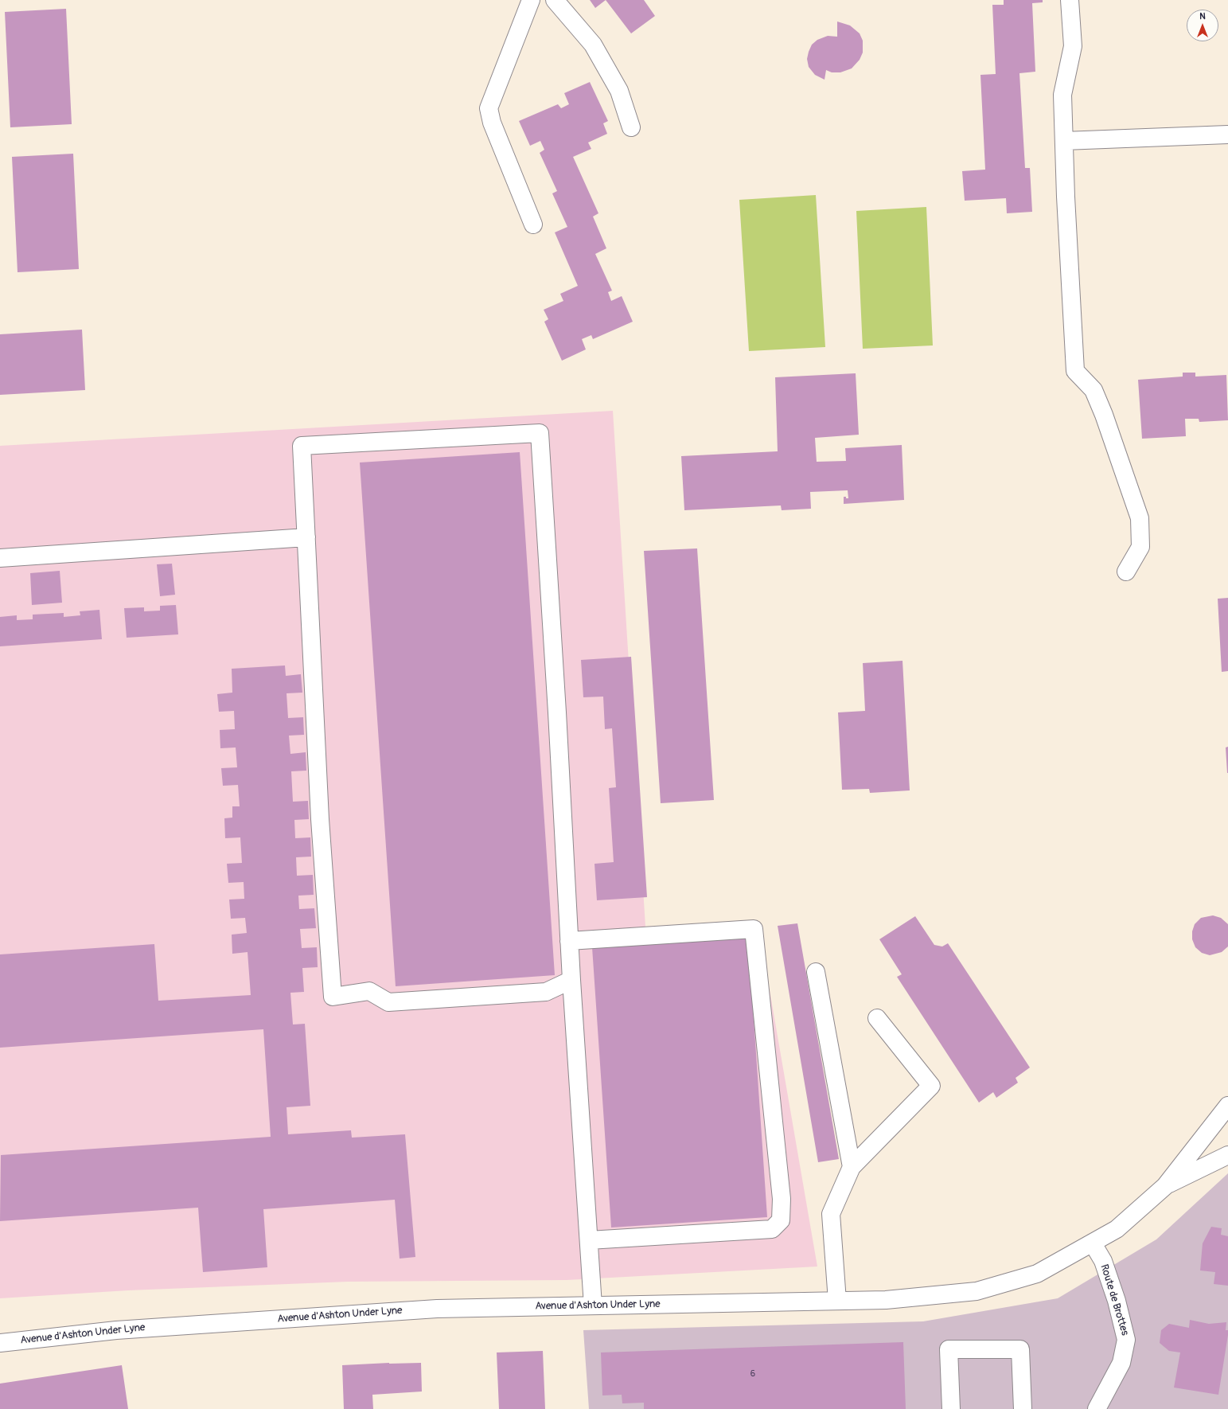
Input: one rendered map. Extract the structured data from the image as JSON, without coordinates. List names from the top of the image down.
{
  "streets": {
    "street": ["Route de Brottes", "Avenue d'Ashton Under Lyne"]
  },
  "crossings": [
    ["Route de Brottes", "Avenue d'Ashton Under Lyne"]
  ],
  "house_numbers": ["6"],
  "north": "top"
}
